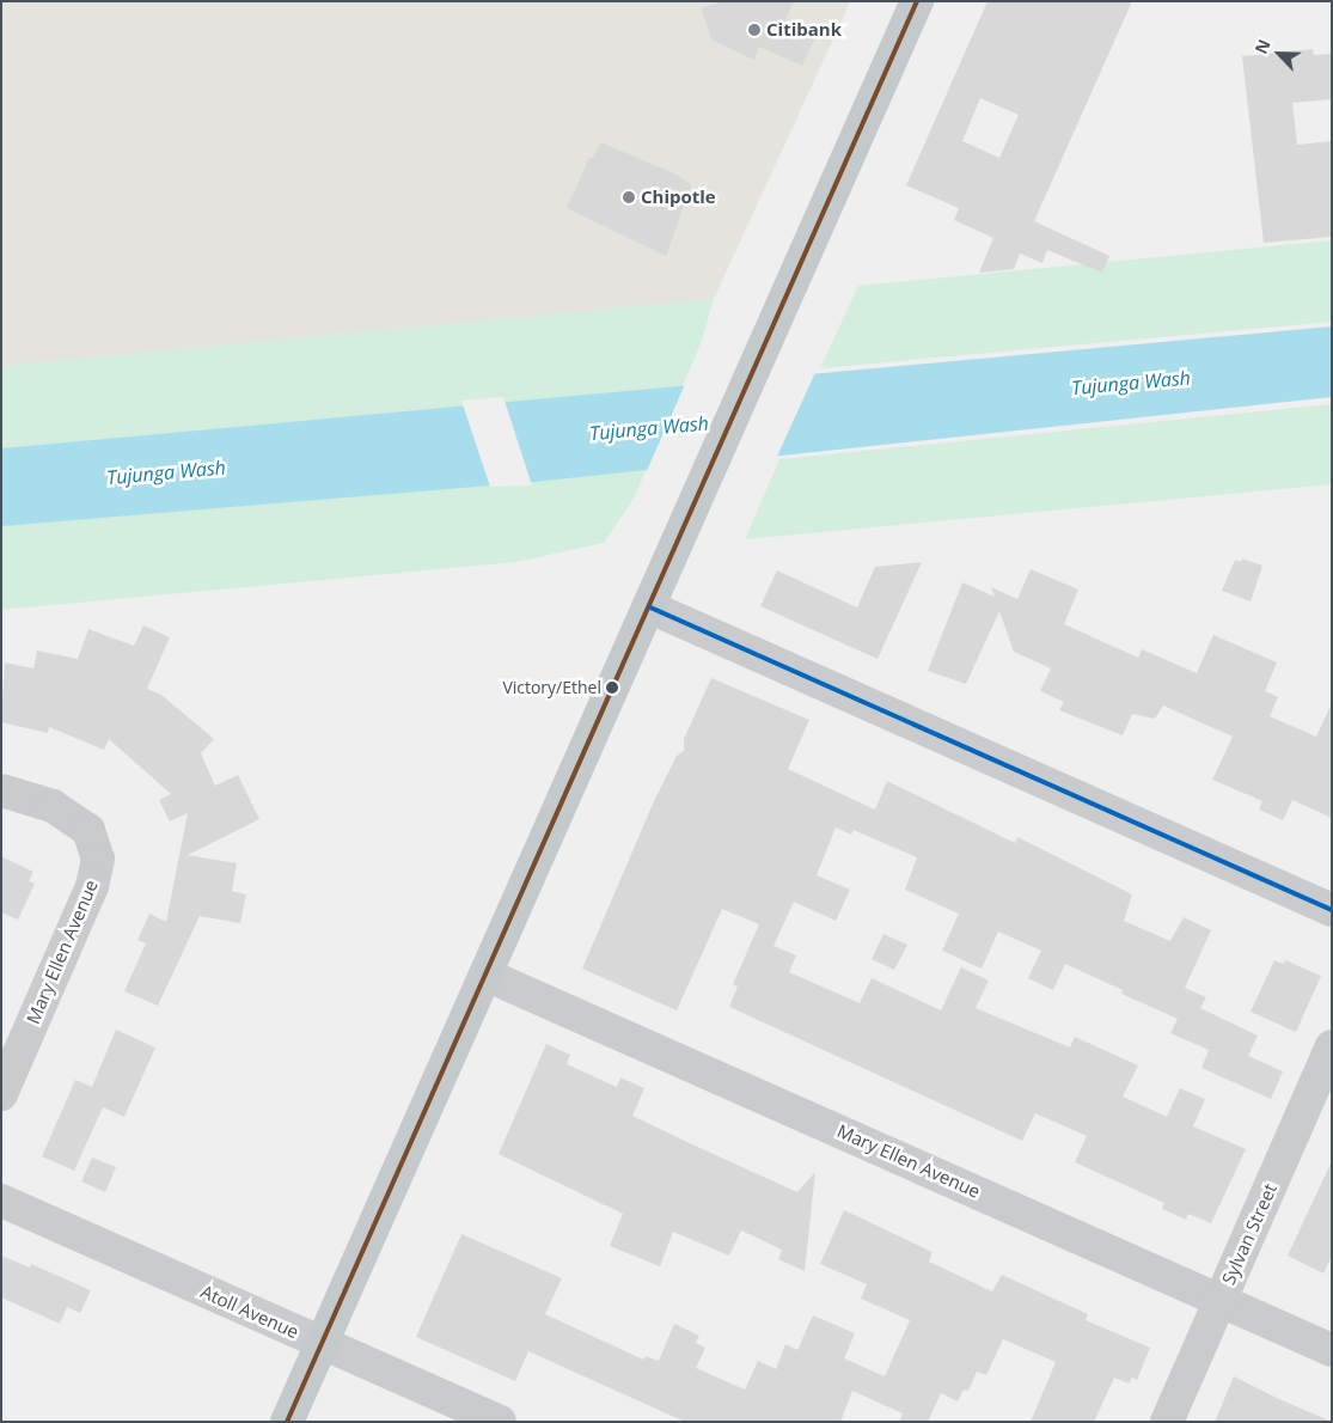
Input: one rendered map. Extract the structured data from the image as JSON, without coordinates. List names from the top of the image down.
{
  "streets": {
    "street": ["Mary Ellen Avenue", "Sylvan Street", "Atoll Avenue"]
  },
  "crossings": [
    ["Mary Ellen Avenue", "Sylvan Street"]
  ],
  "water": ["Tujunga Wash"],
  "places": ["Citibank", "Chipotle", "Victory/Ethel"],
  "north": "top left"
}
